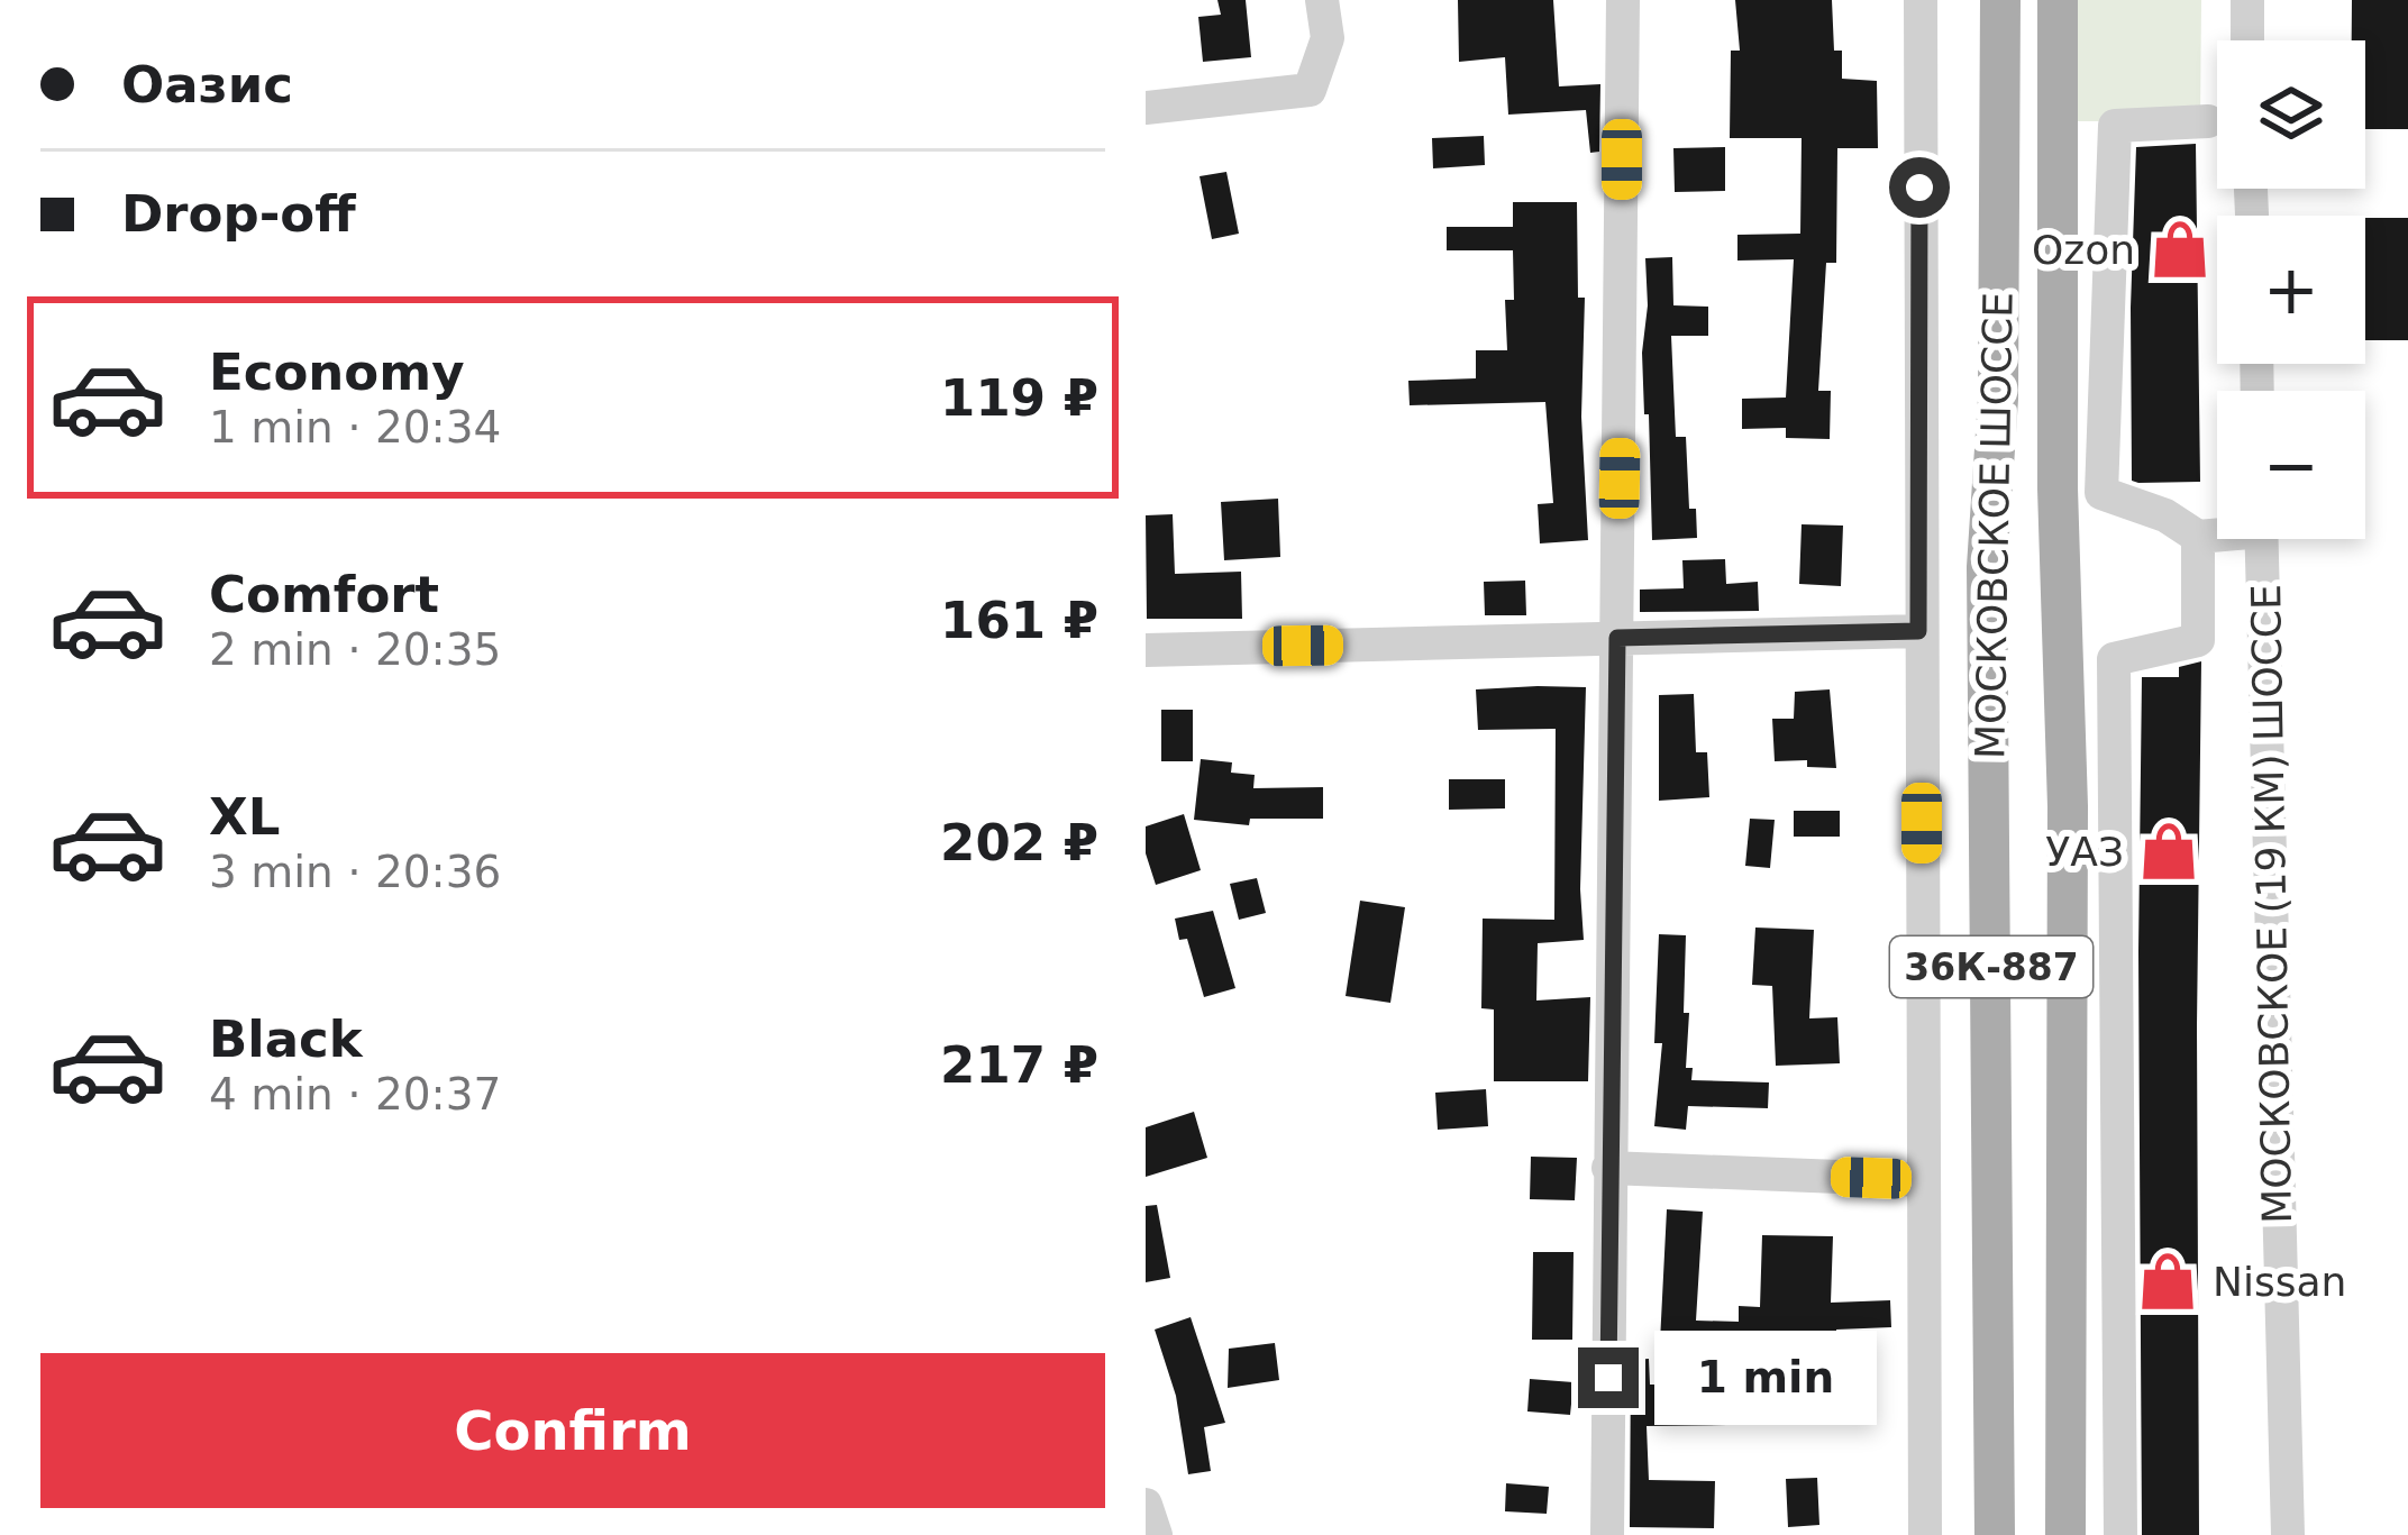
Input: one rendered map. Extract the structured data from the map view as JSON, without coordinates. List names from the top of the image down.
{
  "streets": {
    "main road": ["МОСКОВСКОЕ ШОССЕ", "36К-887"],
    "street": ["МОСКОВСКОЕ (19 КМ) ШОССЕ"]
  },
  "places": {
    "shop": ["Ozon", "УАЗ", "Nissan"]
  },
  "page": {
    "banner": ["Оазис", "Drop-off"],
    "map_buttons": ["+", "−"],
    "list": [
      {
        "name": "Economy",
        "note": "1 min · 20:34",
        "value": "119 ₽"
      },
      {
        "name": "Comfort",
        "note": "2 min · 20:35",
        "value": "161 ₽"
      },
      {
        "name": "XL",
        "note": "3 min · 20:36",
        "value": "202 ₽"
      },
      {
        "name": "Black",
        "note": "4 min · 20:37",
        "value": "217 ₽"
      }
    ],
    "buttons": "Confirm",
    "bubble": "1 min"
  }
}
